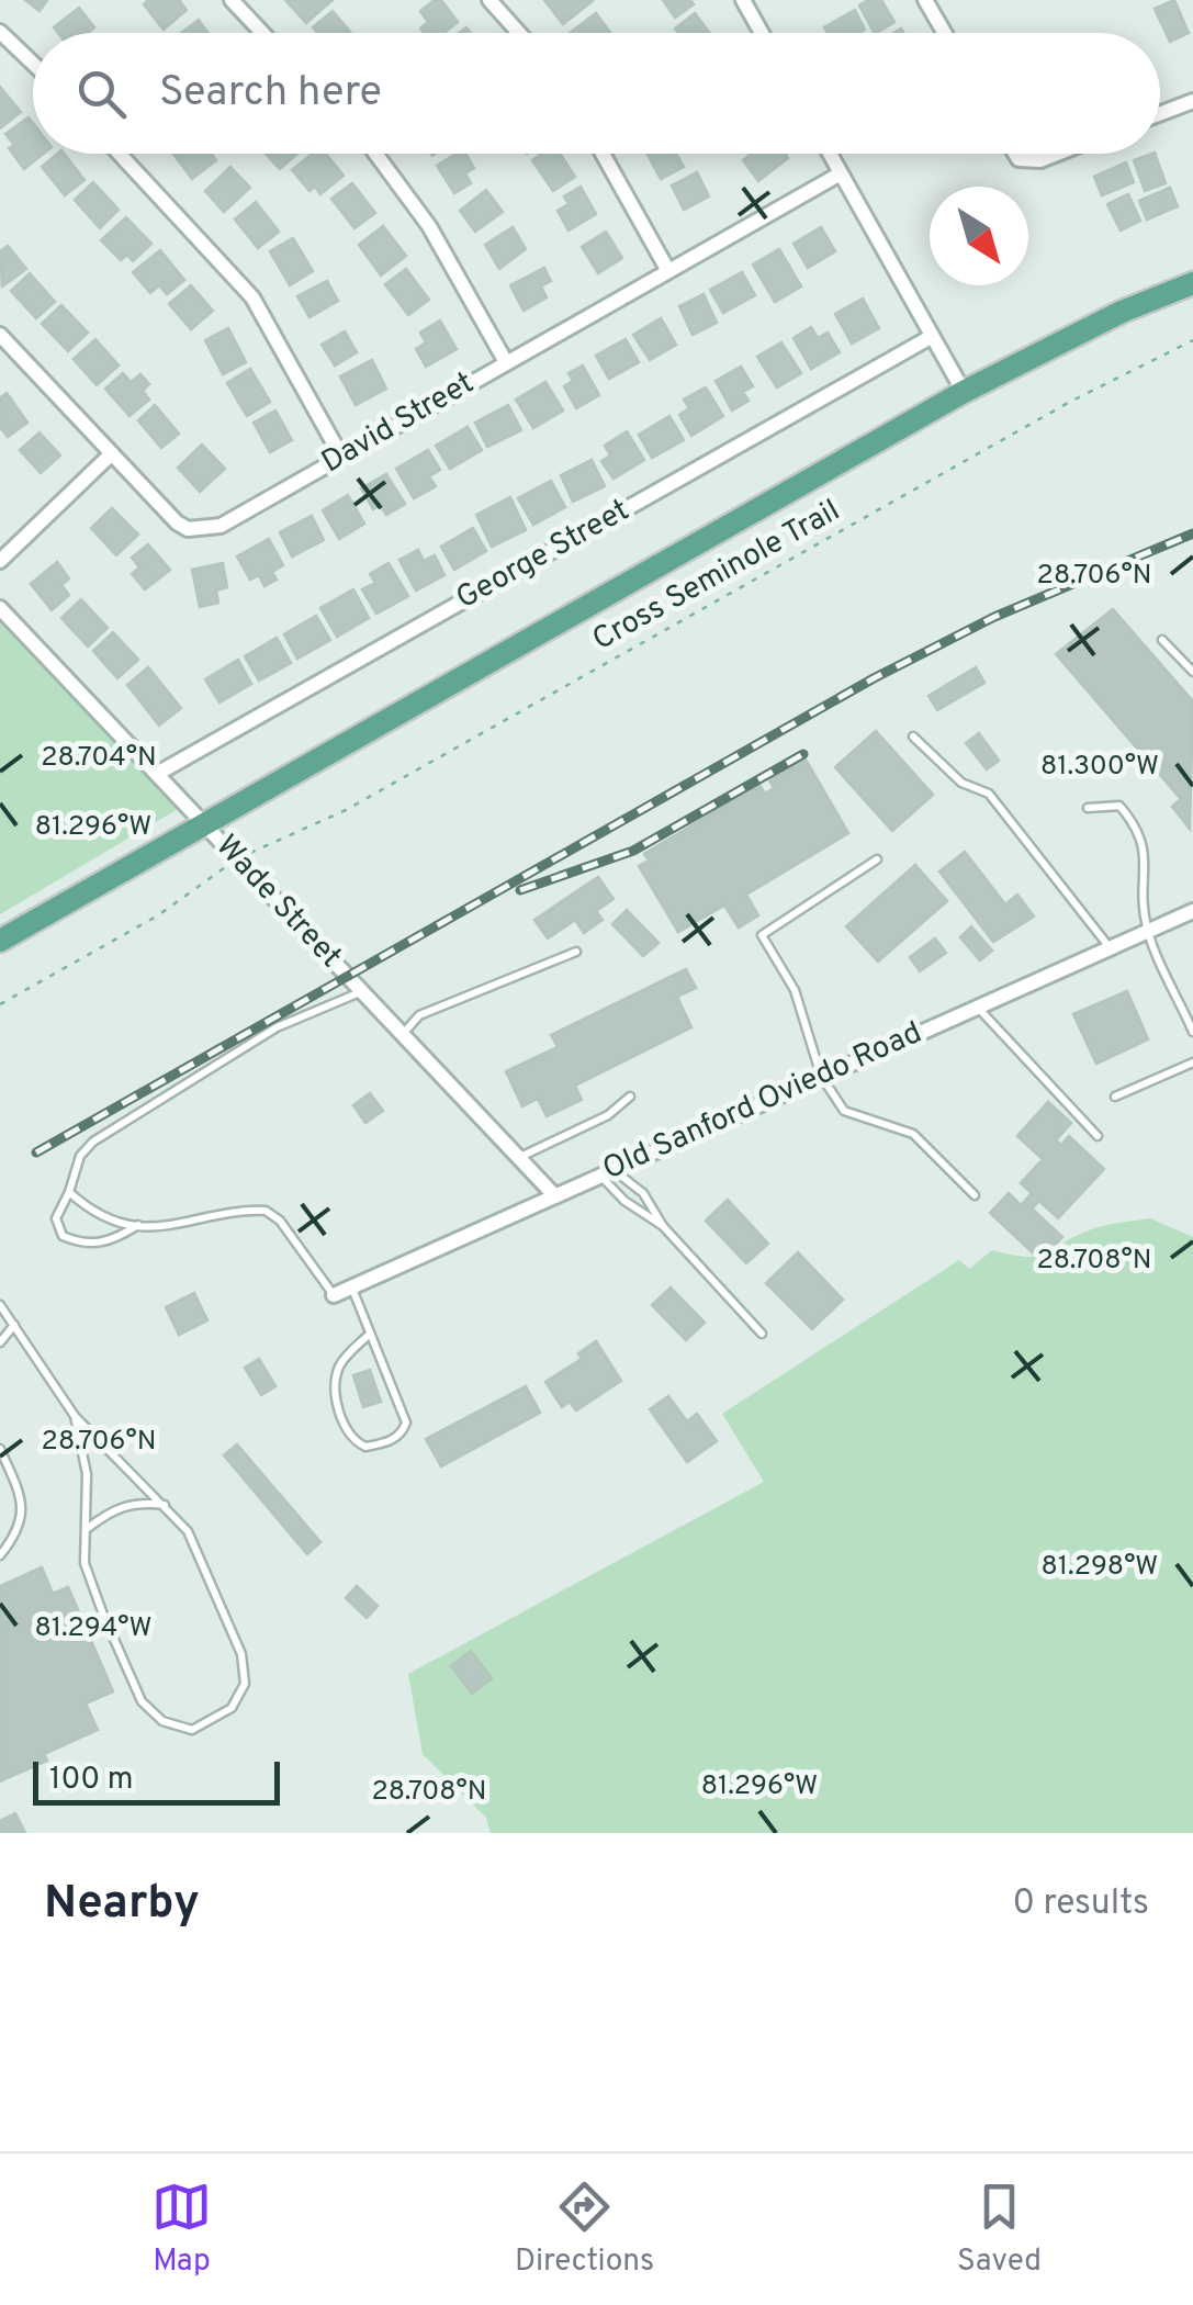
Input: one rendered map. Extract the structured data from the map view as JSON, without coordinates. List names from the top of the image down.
{
  "streets": {
    "street": [
      "David Street",
      "George Street",
      "Wade Street",
      "Old Sanford Oviedo Road"
    ],
    "path": ["Cross Seminole Trail"]
  },
  "crossings": [
    ["George Street", "Wade Street"],
    ["Wade Street", "Old Sanford Oviedo Road"]
  ],
  "scale_bar": "100 m",
  "north": "bottom right",
  "page": {
    "search": "Search here",
    "scale": "100 m",
    "heading": ["Nearby", "0 results"],
    "nav": ["Map", "Directions", "Saved"]
  },
  "coordinates": [
    "28.706°N",
    "28.704°N",
    "81.300°W",
    "81.296°W",
    "28.708°N",
    "81.298°W",
    "81.294°W"
  ]
}
